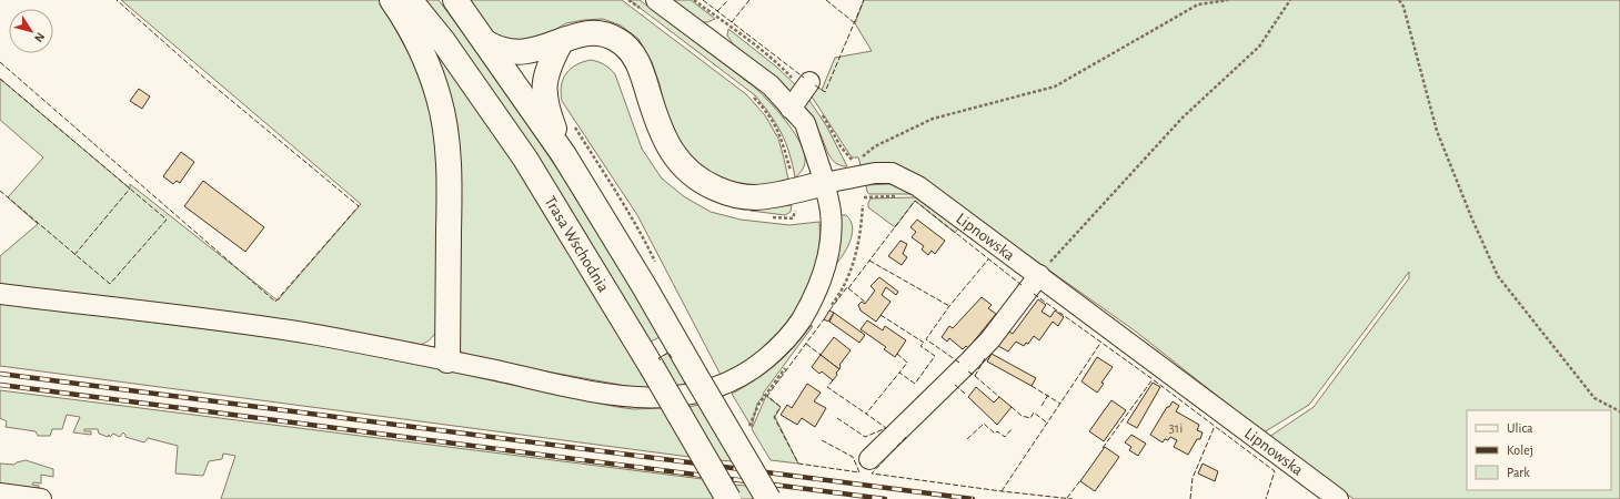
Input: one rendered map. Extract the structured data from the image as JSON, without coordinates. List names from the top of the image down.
{
  "streets": {
    "main road": ["Trasa Wschodnia"],
    "street": ["Lipnowska"]
  },
  "house_numbers": ["31i"],
  "legend": ["Ulica", "Kolej", "Park"],
  "north": "bottom right"
}
